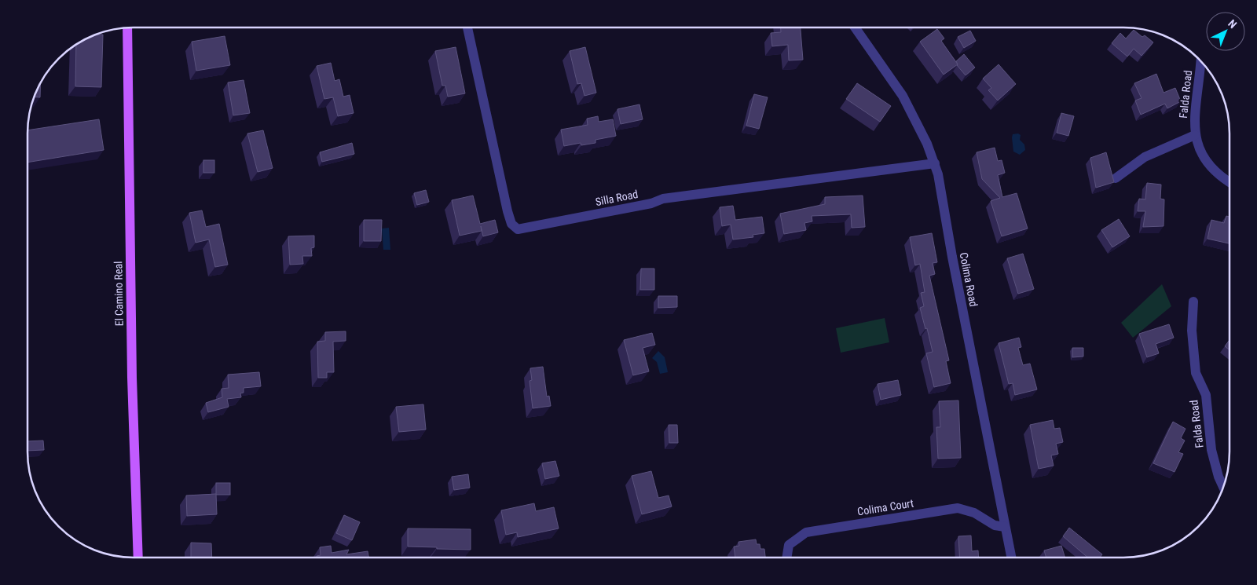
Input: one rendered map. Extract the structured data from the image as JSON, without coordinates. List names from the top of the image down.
{
  "streets": {
    "main road": ["El Camino Real"],
    "street": [
      "Falda Road",
      "Silla Road",
      "Colima Road",
      "Colima Court"
    ]
  },
  "crossings": [
    ["Silla Road", "Colima Road"],
    ["Colima Road", "Colima Court"]
  ],
  "north": "top right"
}
